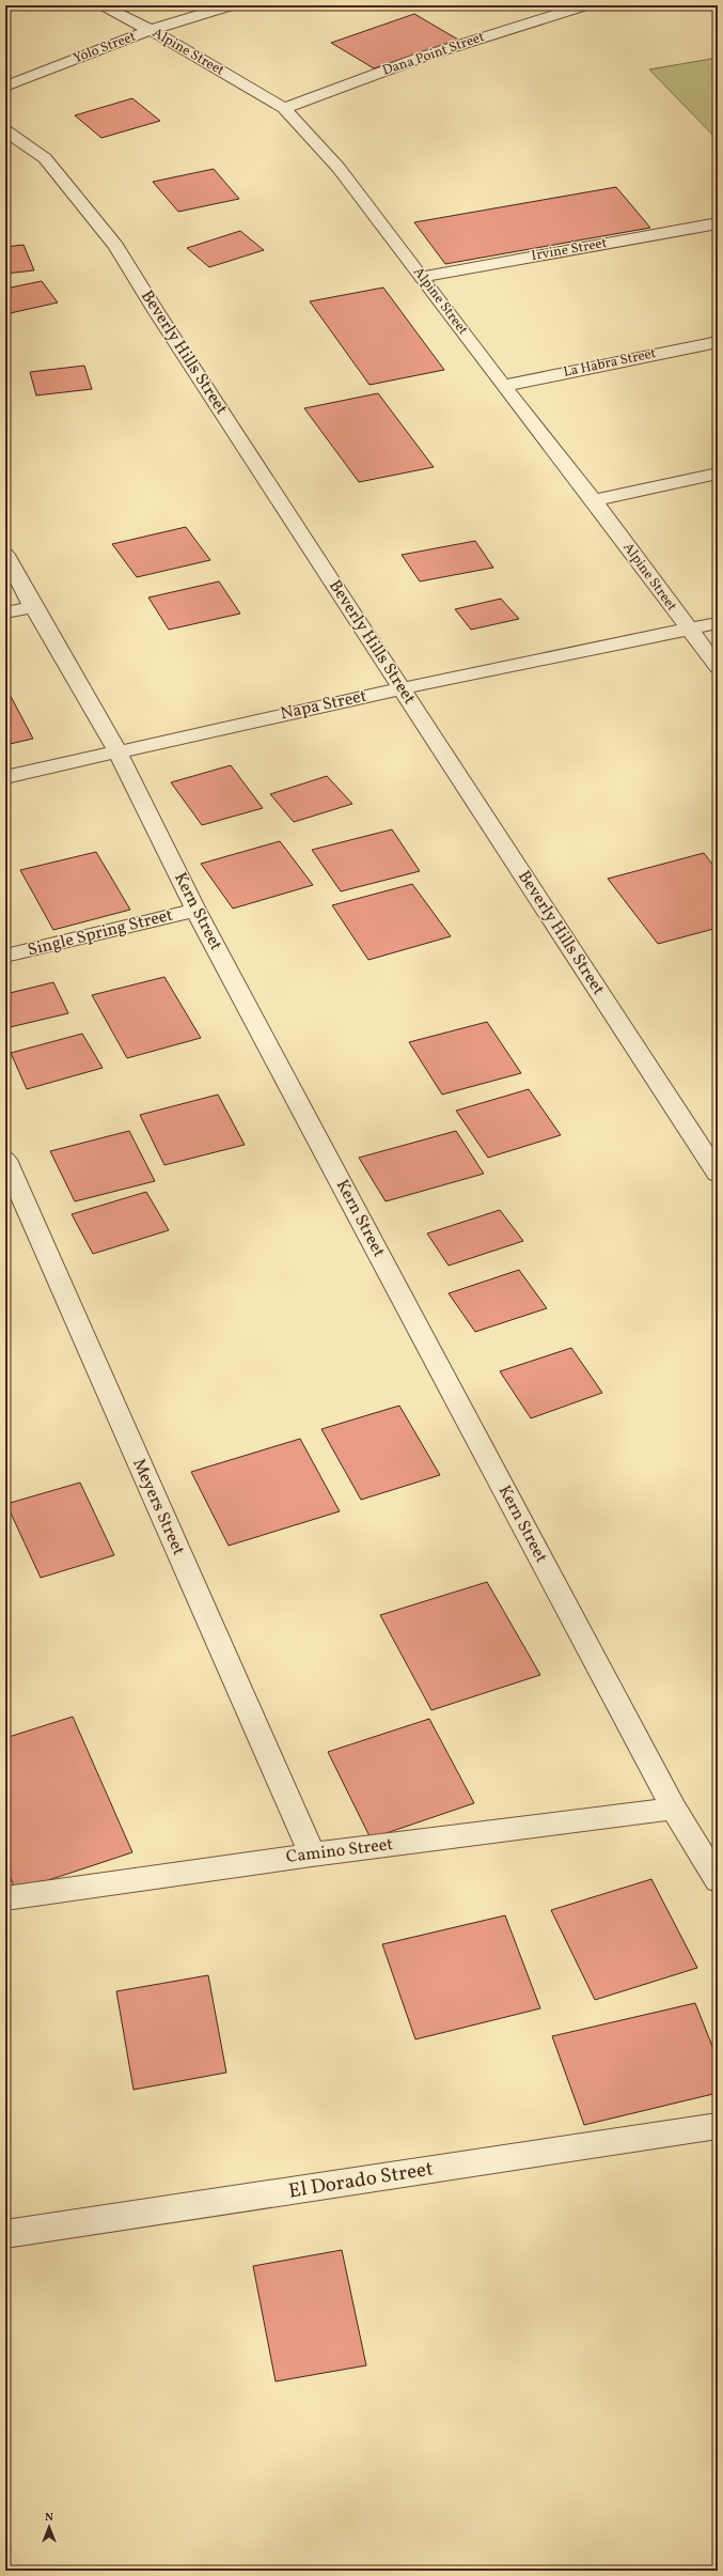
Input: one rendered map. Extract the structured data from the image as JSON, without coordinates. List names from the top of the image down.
{
  "streets": {
    "street": [
      "Yolo Street",
      "Alpine Street",
      "Dana Point Street",
      "Irvine Street",
      "Beverly Hills Street",
      "La Habra Street",
      "Napa Street",
      "Kern Street",
      "Single Spring Street",
      "Meyers Street",
      "Camino Street",
      "El Dorado Street"
    ]
  },
  "crossings": [
    ["Yolo Street", "Alpine Street"],
    ["Alpine Street", "Dana Point Street"],
    ["Alpine Street", "Irvine Street"],
    ["Alpine Street", "La Habra Street"],
    ["Alpine Street", "Napa Street"],
    ["Beverly Hills Street", "Napa Street"],
    ["Napa Street", "Kern Street"],
    ["Kern Street", "Single Spring Street"],
    ["Kern Street", "Camino Street"],
    ["Meyers Street", "Camino Street"]
  ],
  "north": "top"
}
